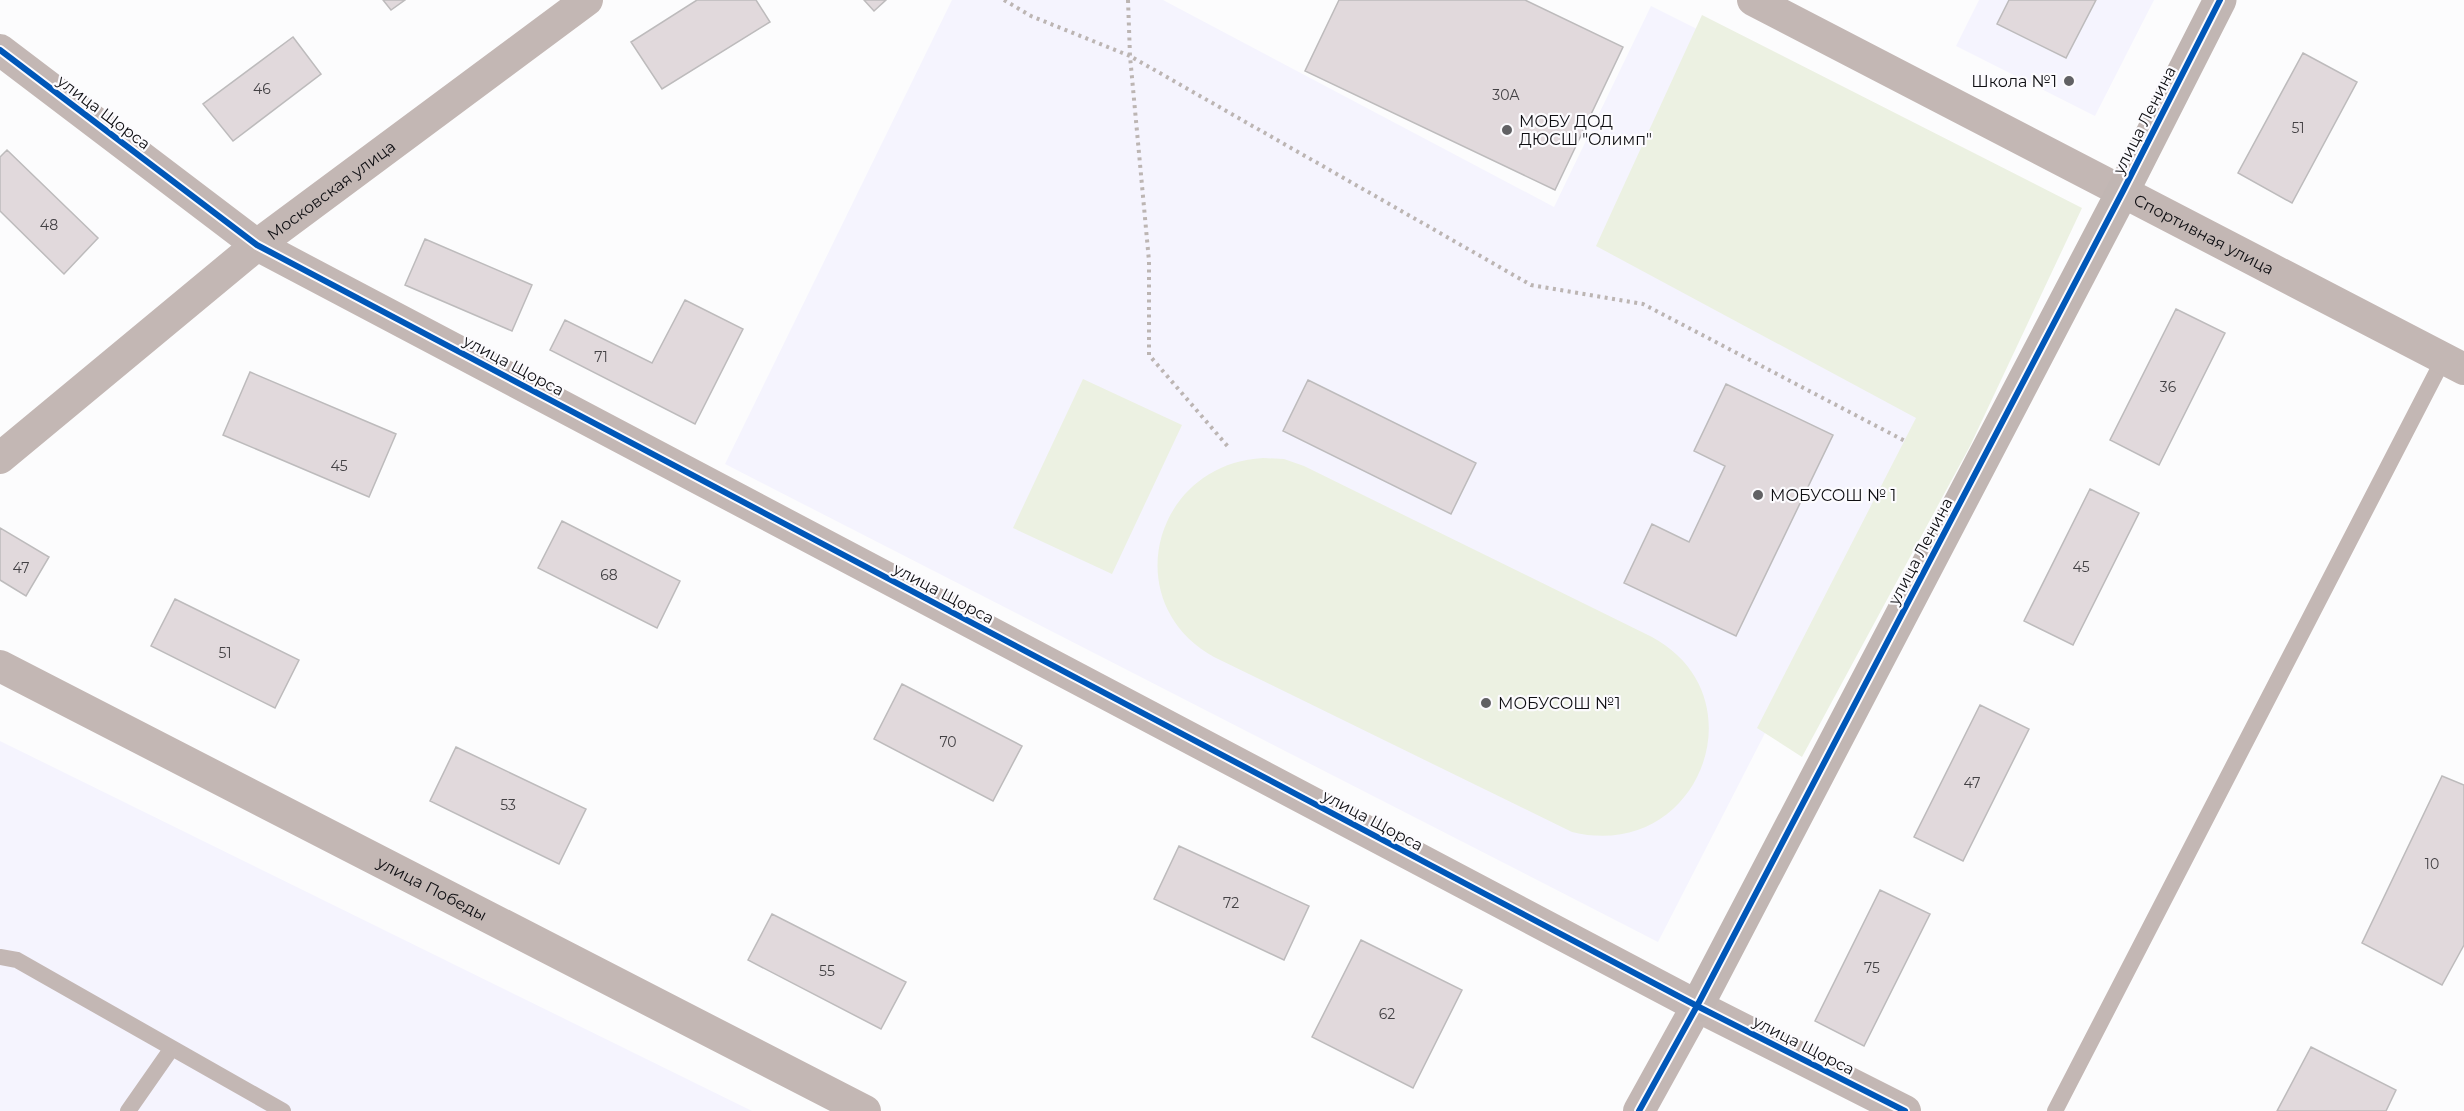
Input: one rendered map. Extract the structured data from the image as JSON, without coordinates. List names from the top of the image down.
{
  "streets": {
    "street": [
      "улица Щорса",
      "улица Ленина",
      "Московская улица",
      "Спортивная улица",
      "улица Победы"
    ]
  },
  "crossings": [
    ["улица Щорса", "улица Ленина"],
    ["улица Щорса", "Московская улица"],
    ["улица Ленина", "Спортивная улица"]
  ],
  "places": [
    "Школа №1",
    "МОБУ ДОД ДЮСШ \"Олимп\"",
    "МОБУСОШ № 1",
    "МОБУСОШ №1"
  ],
  "house_numbers": [
    "46",
    "30А",
    "51",
    "48",
    "71",
    "36",
    "45",
    "45",
    "47",
    "68",
    "51",
    "70",
    "47",
    "53",
    "10",
    "72",
    "75",
    "55",
    "62"
  ]
}
